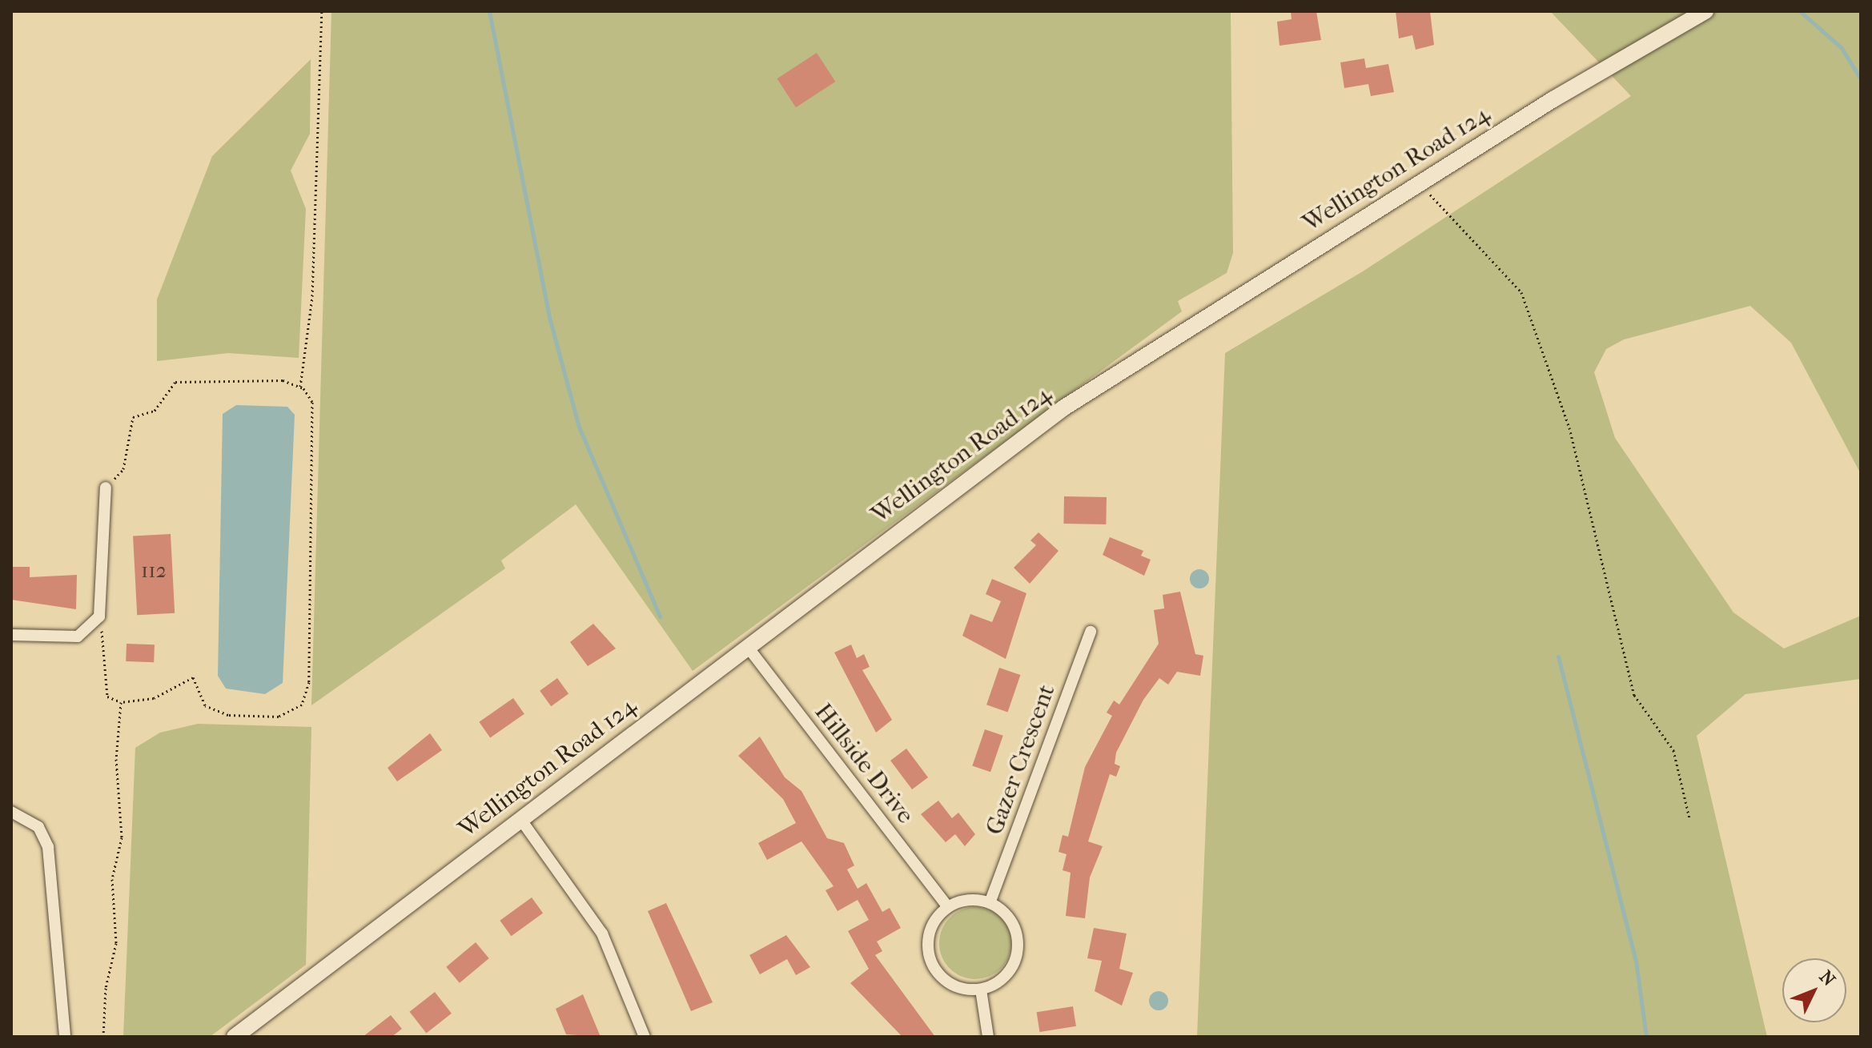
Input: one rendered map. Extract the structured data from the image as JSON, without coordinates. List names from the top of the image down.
{
  "streets": {
    "main road": ["Wellington Road 124"],
    "street": ["Gazer Crescent", "Hillside Drive"]
  },
  "crossings": [
    ["Wellington Road 124", "Hillside Drive"],
    ["Gazer Crescent", "Hillside Drive"]
  ],
  "house_numbers": ["112"],
  "north": "top right"
}
